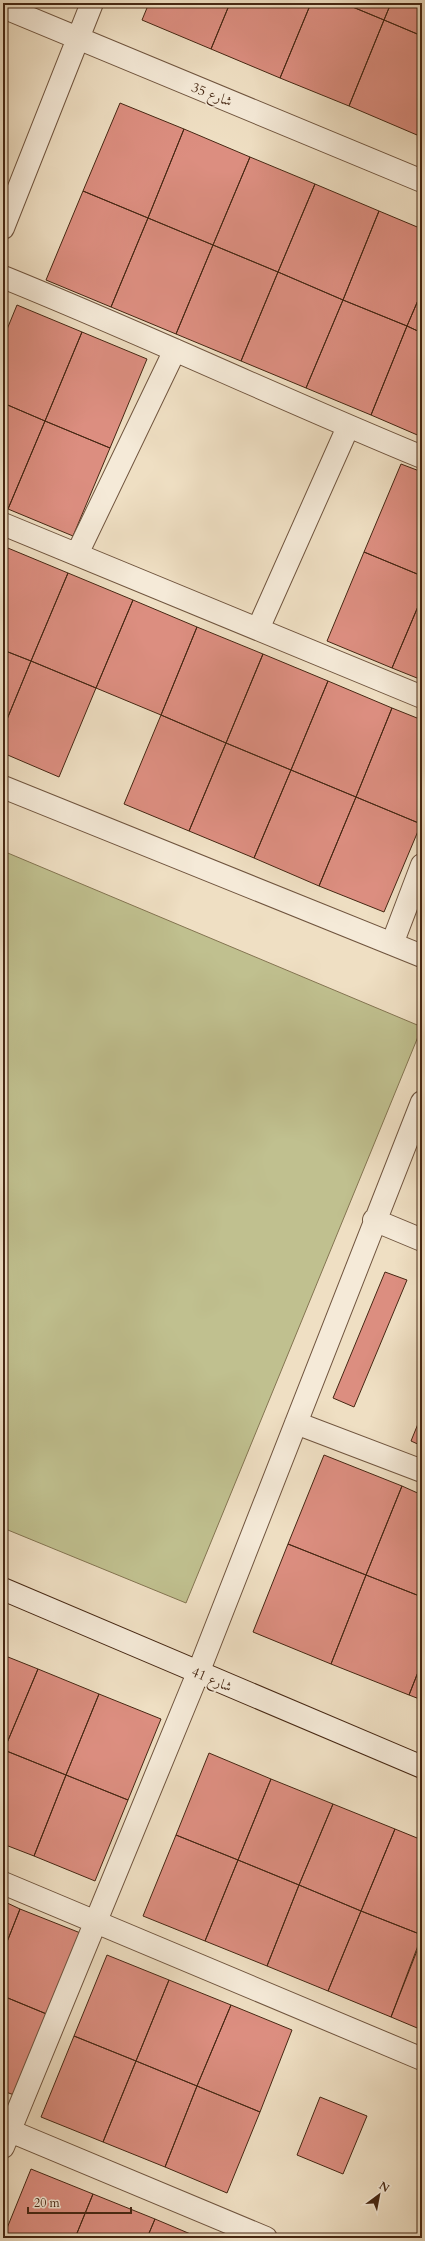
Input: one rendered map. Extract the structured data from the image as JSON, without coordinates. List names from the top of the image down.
{
  "streets": {
    "street": ["شارع 35", "شارع 41"]
  },
  "scale_bar": "20 m",
  "north": "top right"
}
